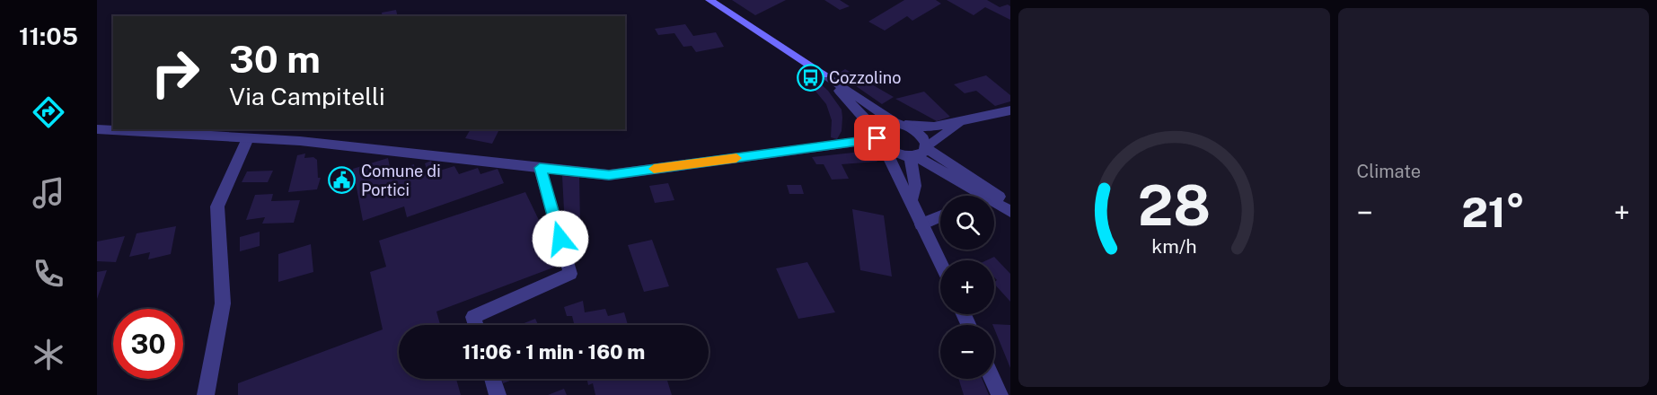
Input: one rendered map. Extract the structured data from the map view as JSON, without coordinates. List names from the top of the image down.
{
  "places": {
    "bus stop": ["Cozzolino"],
    "public building": ["Comune di Portici"]
  },
  "page": {
    "tabs": "11:05",
    "tile": "Climate",
    "turn": ["30 m", "Via Campitelli"],
    "heat": ["−", "21°", "+"],
    "map_buttons": ["+", "−"],
    "limit": "30",
    "trip": "11:06 · 1 min · 160 m",
    "gauge": ["28", "km/h"]
  }
}
